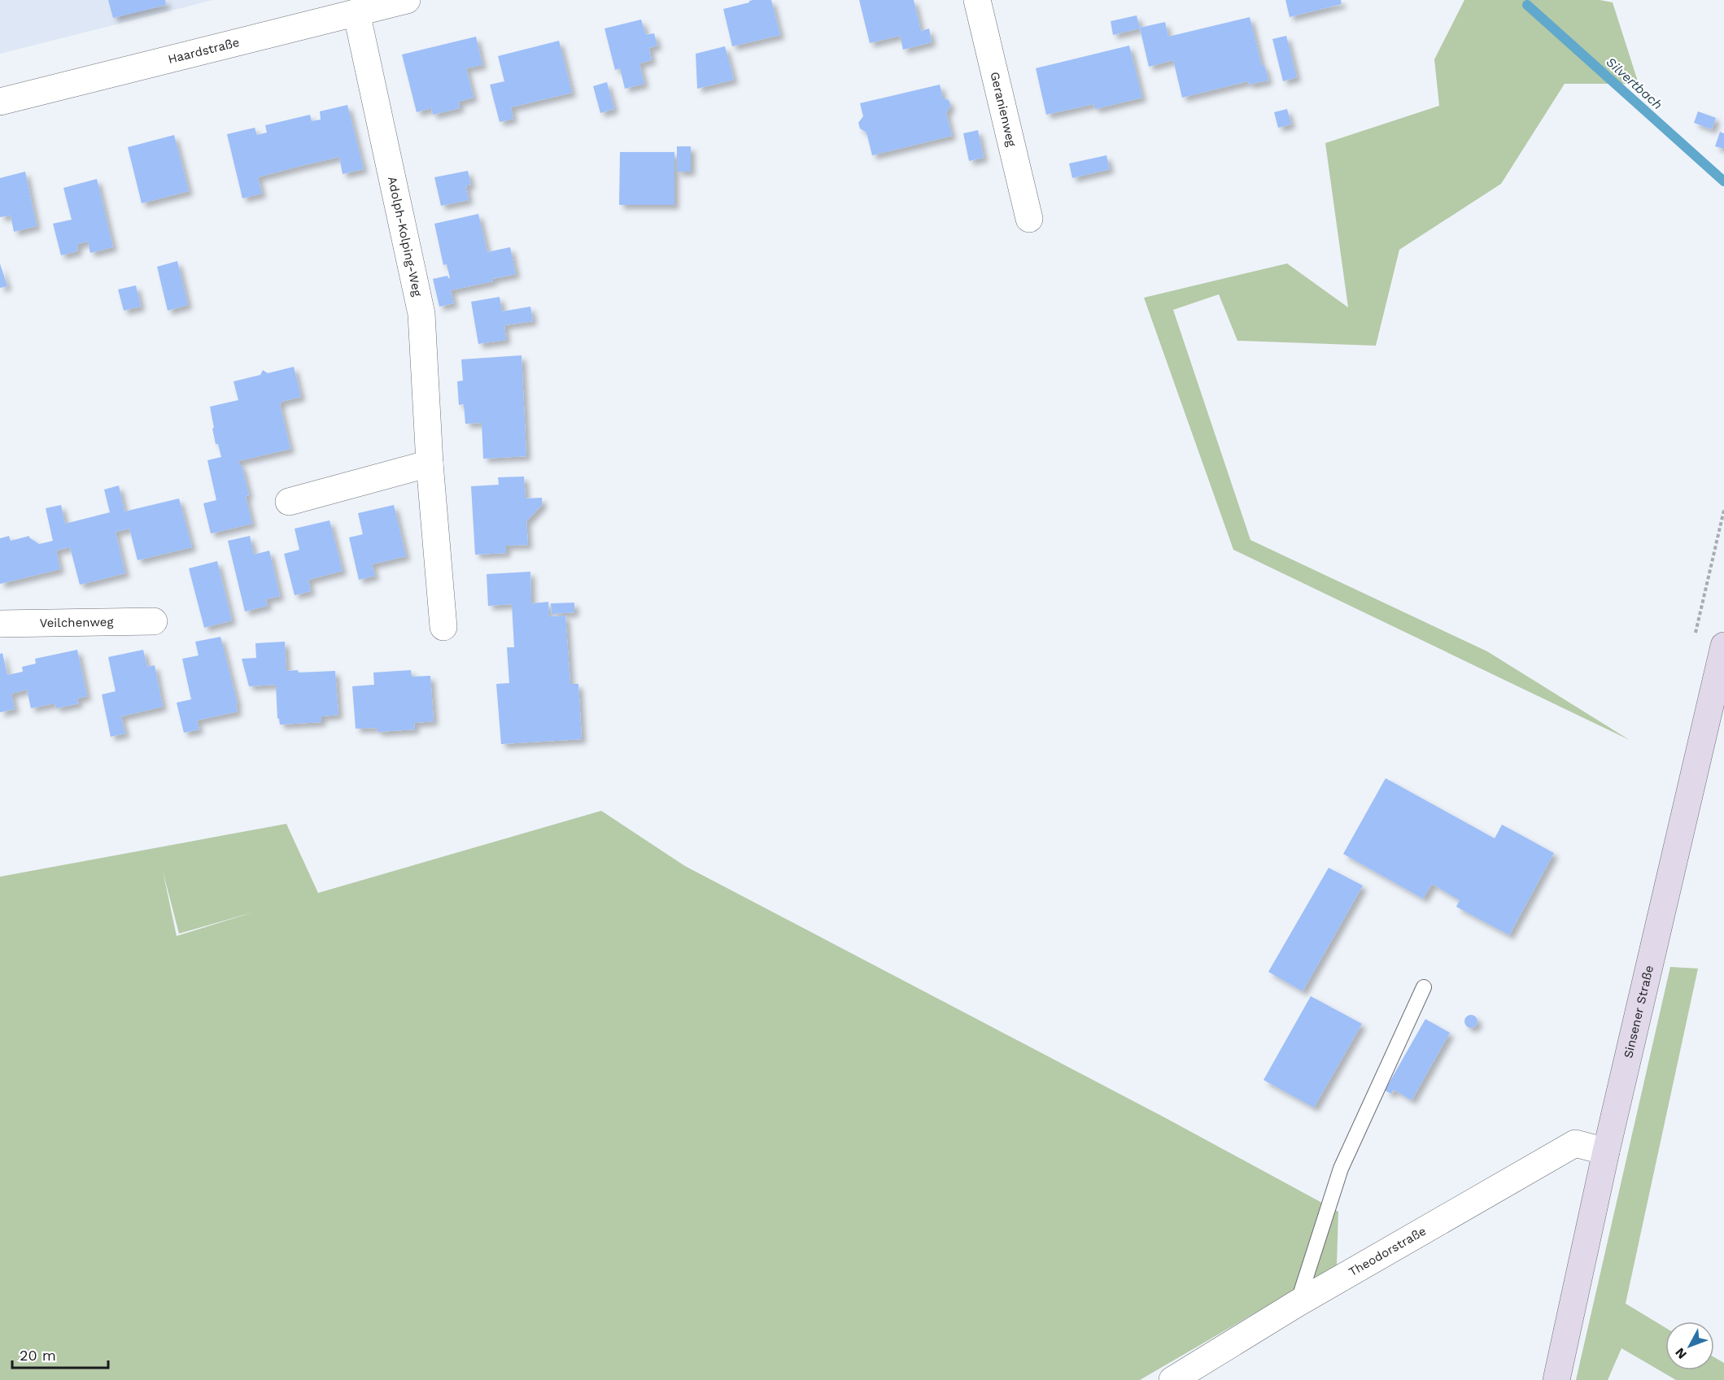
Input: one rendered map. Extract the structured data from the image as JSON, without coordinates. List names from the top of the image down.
{
  "streets": {
    "main road": ["Sinsener Straße"],
    "street": [
      "Haardstraße",
      "Geranienweg",
      "Adolph-Kolping-Weg",
      "Veilchenweg",
      "Theodorstraße"
    ]
  },
  "crossings": [
    ["Haardstraße", "Adolph-Kolping-Weg"],
    ["Sinsener Straße", "Theodorstraße"]
  ],
  "water": ["Silvertbach"],
  "scale_bar": "20 m",
  "north": "bottom left"
}
